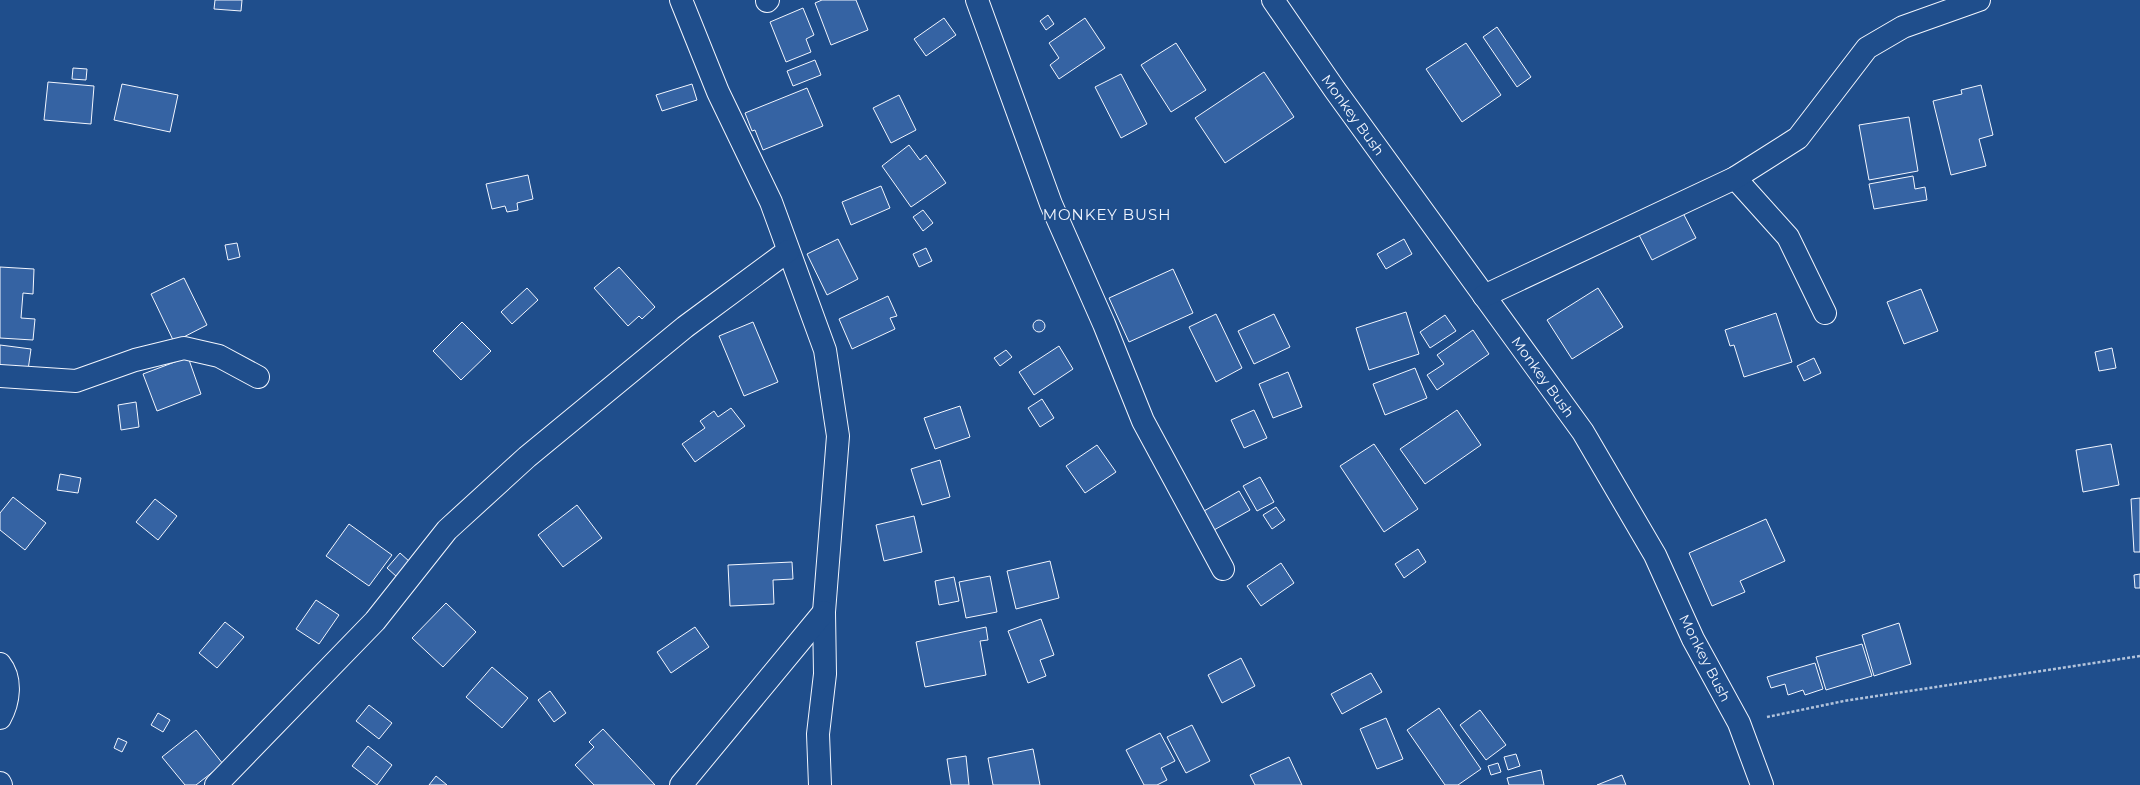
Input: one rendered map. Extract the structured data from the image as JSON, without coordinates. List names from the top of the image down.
{
  "streets": {
    "street": ["Monkey Bush"]
  },
  "districts": ["MONKEY BUSH"]
}
